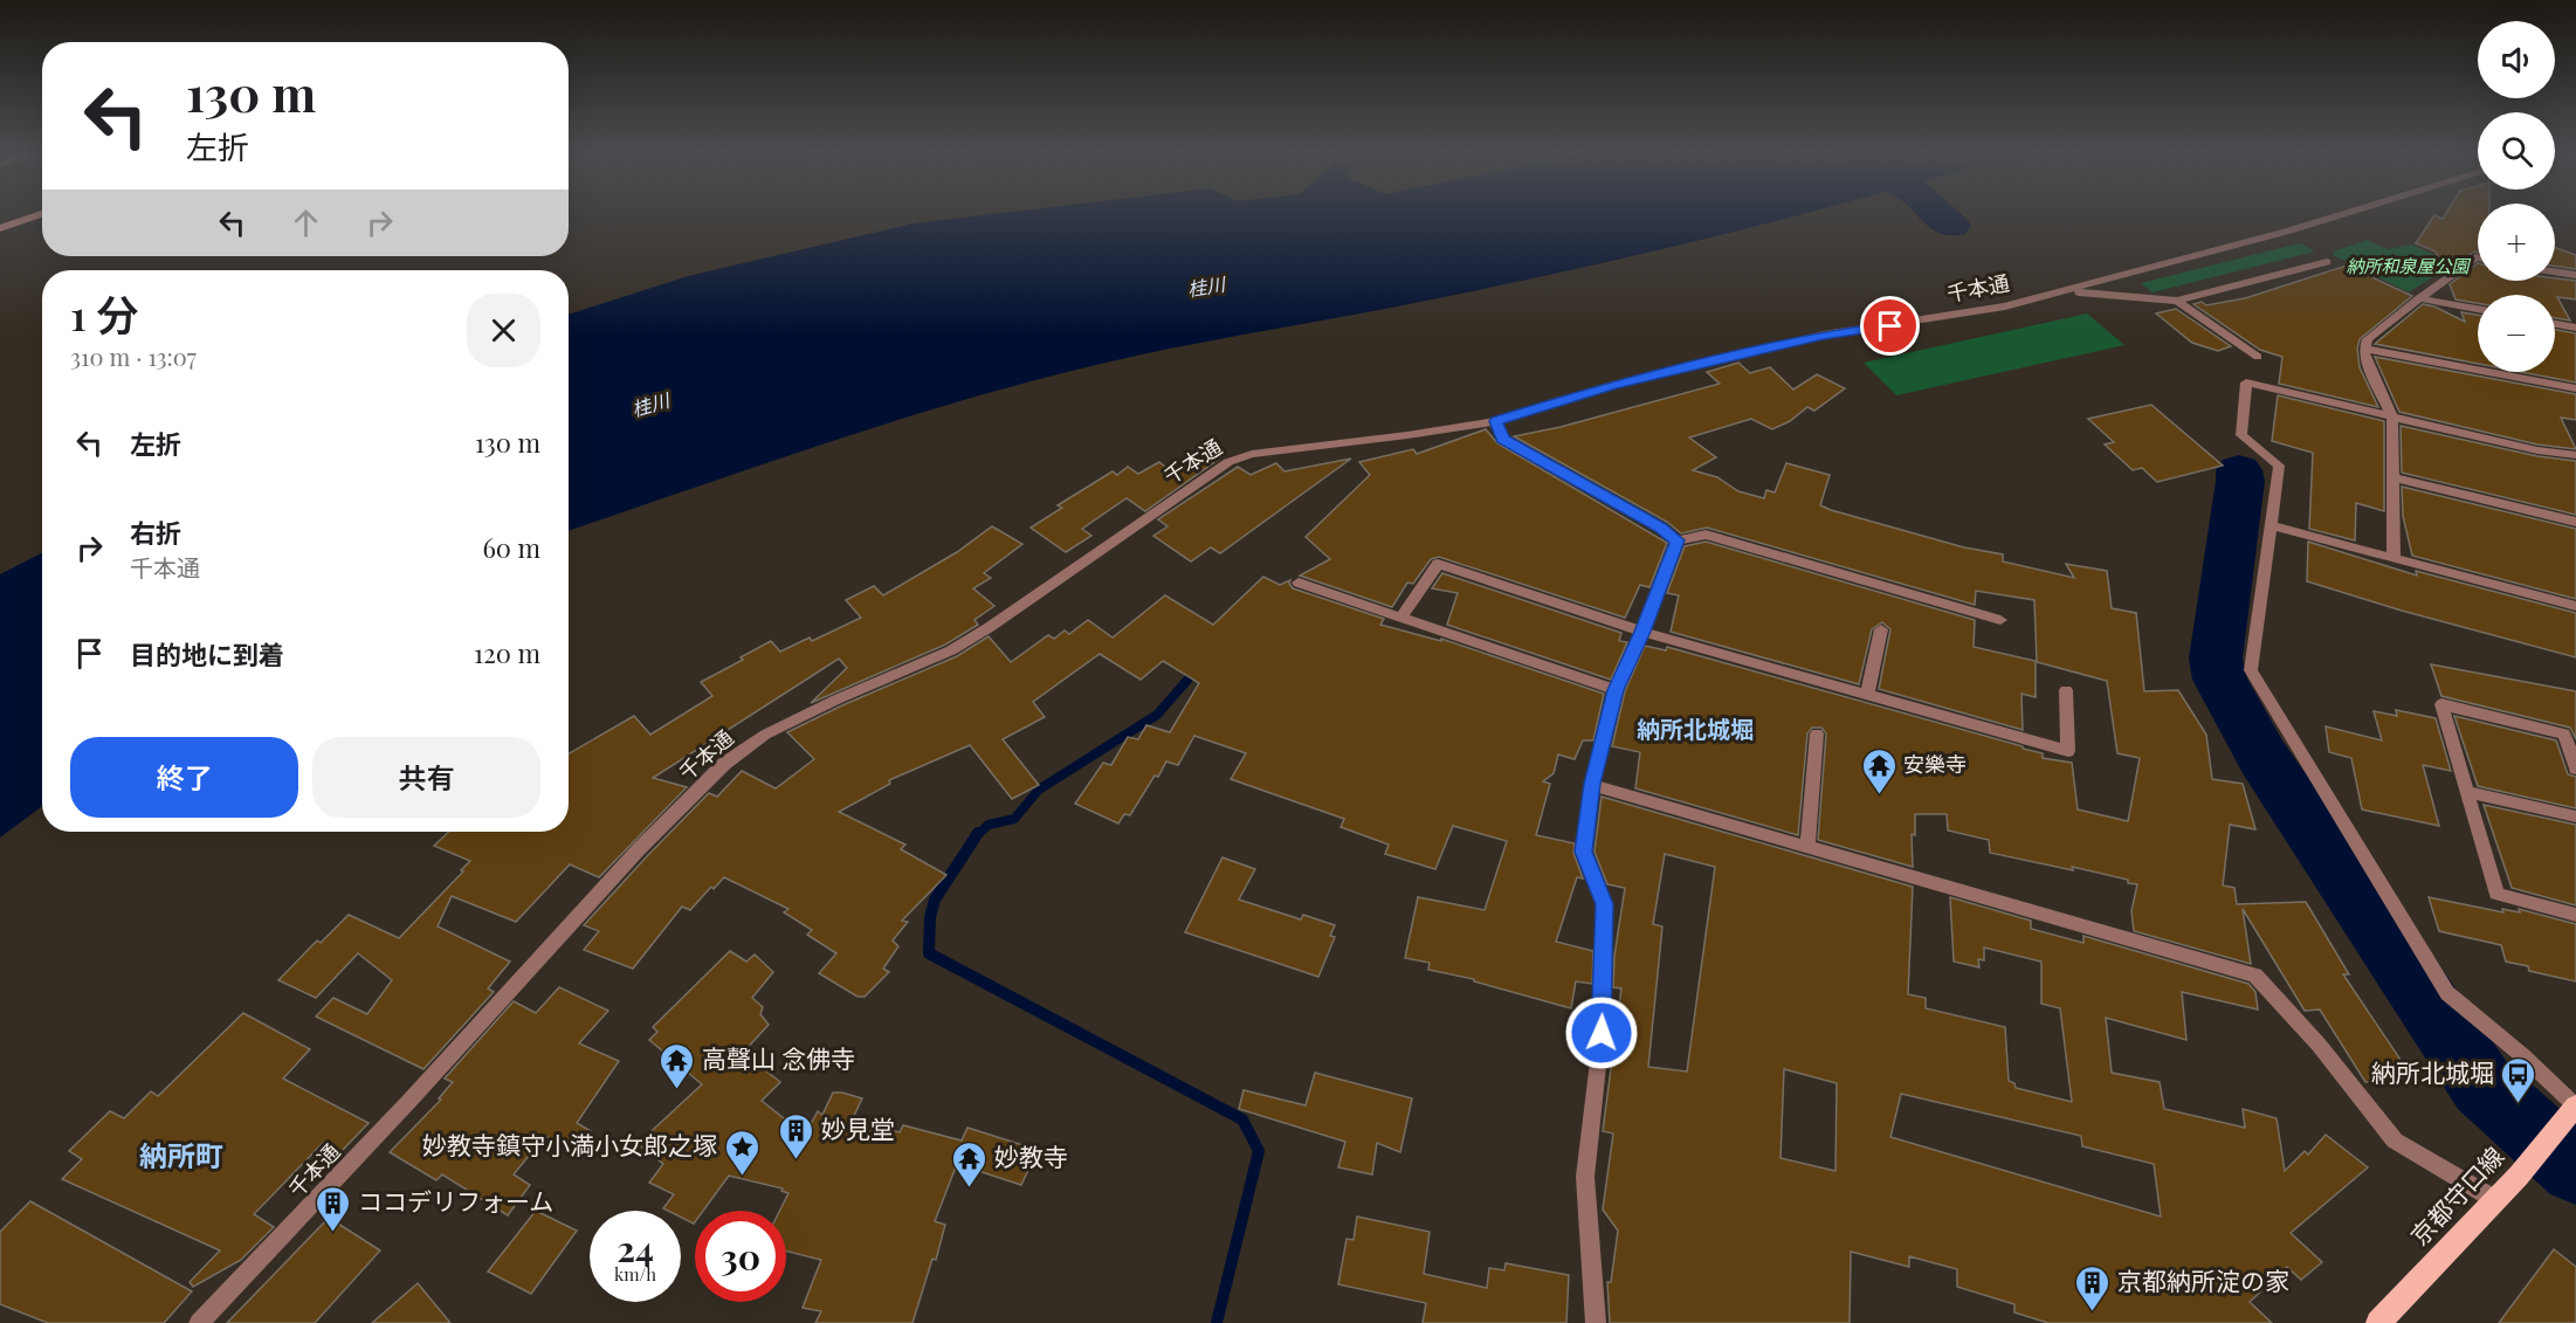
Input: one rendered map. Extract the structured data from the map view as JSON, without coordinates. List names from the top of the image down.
{
  "streets": {
    "main road": ["京都守口線"],
    "street": ["千本通"]
  },
  "districts": ["納所北城堀", "納所町"],
  "water": ["桂川"],
  "parks": ["納所和泉屋公園"],
  "places": {
    "temple": ["安樂寺", "高聲山 念佛寺", "妙教寺"],
    "bus stop": ["納所北城堀"],
    "building": ["妙見堂", "ココデリフォーム", "京都納所淀の家"],
    "place": ["妙教寺鎮守小満小女郎之塚"]
  },
  "page": {
    "map_buttons": ["+", "−"],
    "turn": ["130 m", "左折"],
    "heading": ["1 分", "310 m · 13:07"],
    "list": [
      {
        "name": "左折",
        "value": "130 m"
      },
      {
        "name": "右折",
        "note": "千本通",
        "value": "60 m"
      },
      {
        "name": "目的地に到着",
        "value": "120 m"
      }
    ],
    "buttons": ["終了", "共有"],
    "speed": "24 km/h",
    "limit": "30"
  }
}
